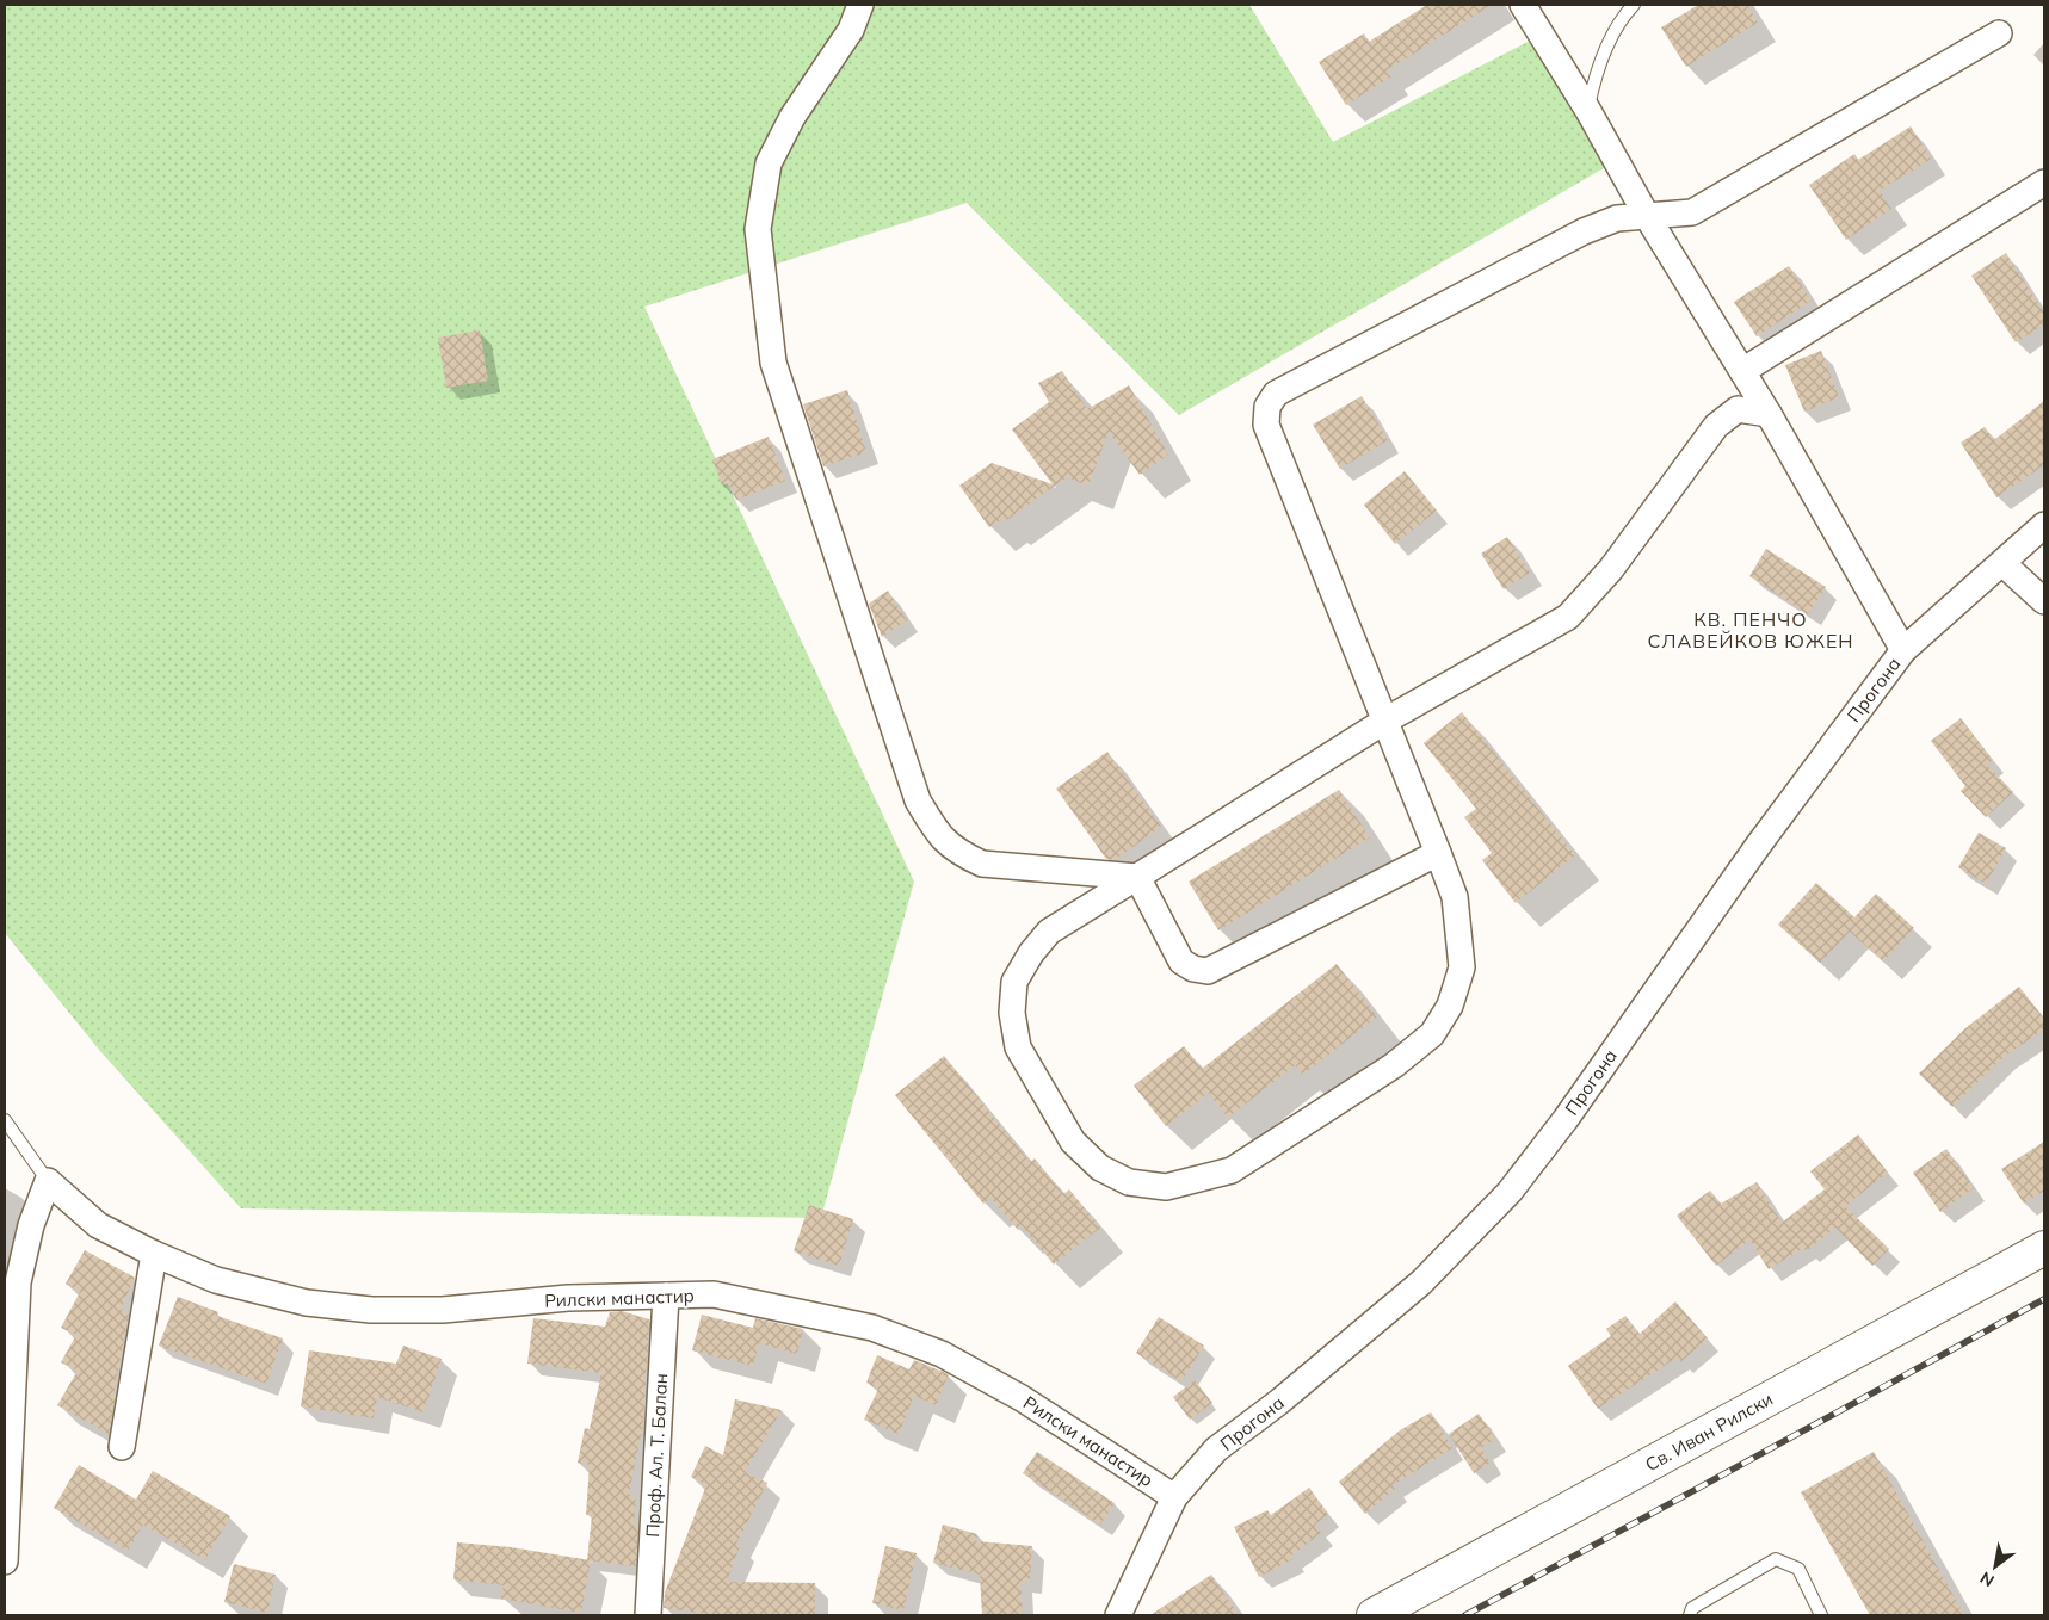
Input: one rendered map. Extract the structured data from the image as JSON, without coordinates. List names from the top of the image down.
{
  "streets": {
    "street": [
      "Прогона",
      "Рилски манастир",
      "Св. Иван Рилски",
      "Проф. Ал. Т. Балан"
    ]
  },
  "crossings": [
    ["Прогона", "Рилски манастир"],
    ["Рилски манастир", "Проф. Ал. Т. Балан"]
  ],
  "districts": ["КВ. ПЕНЧО СЛАВЕЙКОВ ЮЖЕН"],
  "north": "bottom left"
}
